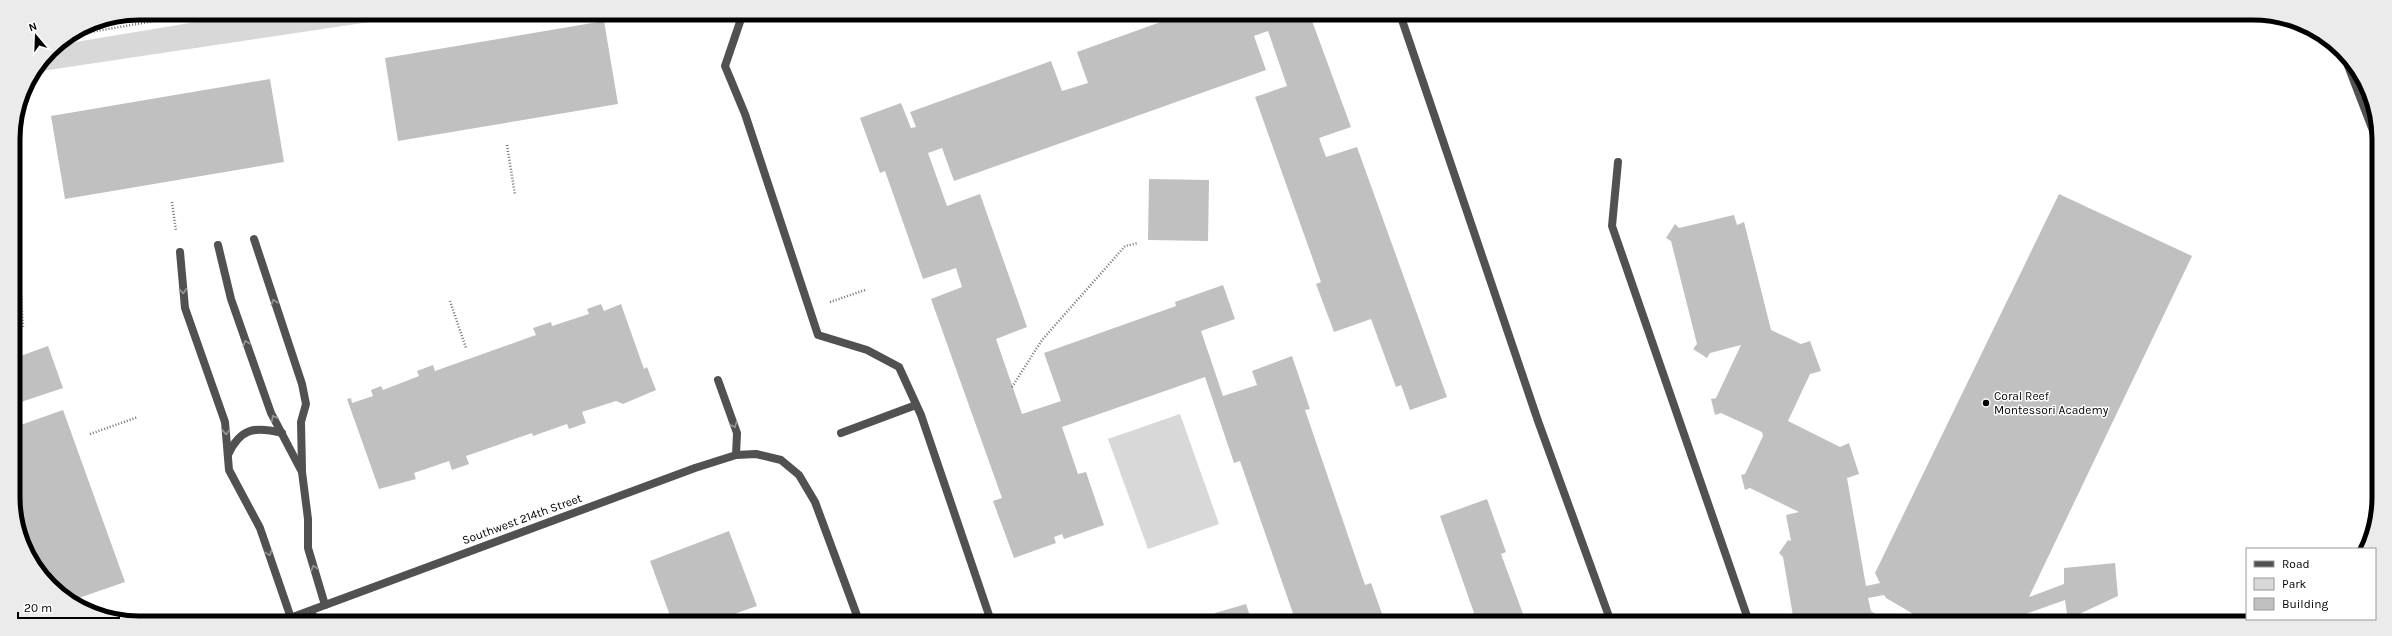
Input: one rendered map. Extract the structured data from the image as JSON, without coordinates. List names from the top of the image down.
{
  "streets": {
    "street": ["Southwest 214th Street"]
  },
  "places": ["Coral Reef Montessori Academy"],
  "legend": ["Road", "Park", "Building"],
  "scale_bar": "20 m",
  "north": "top"
}
